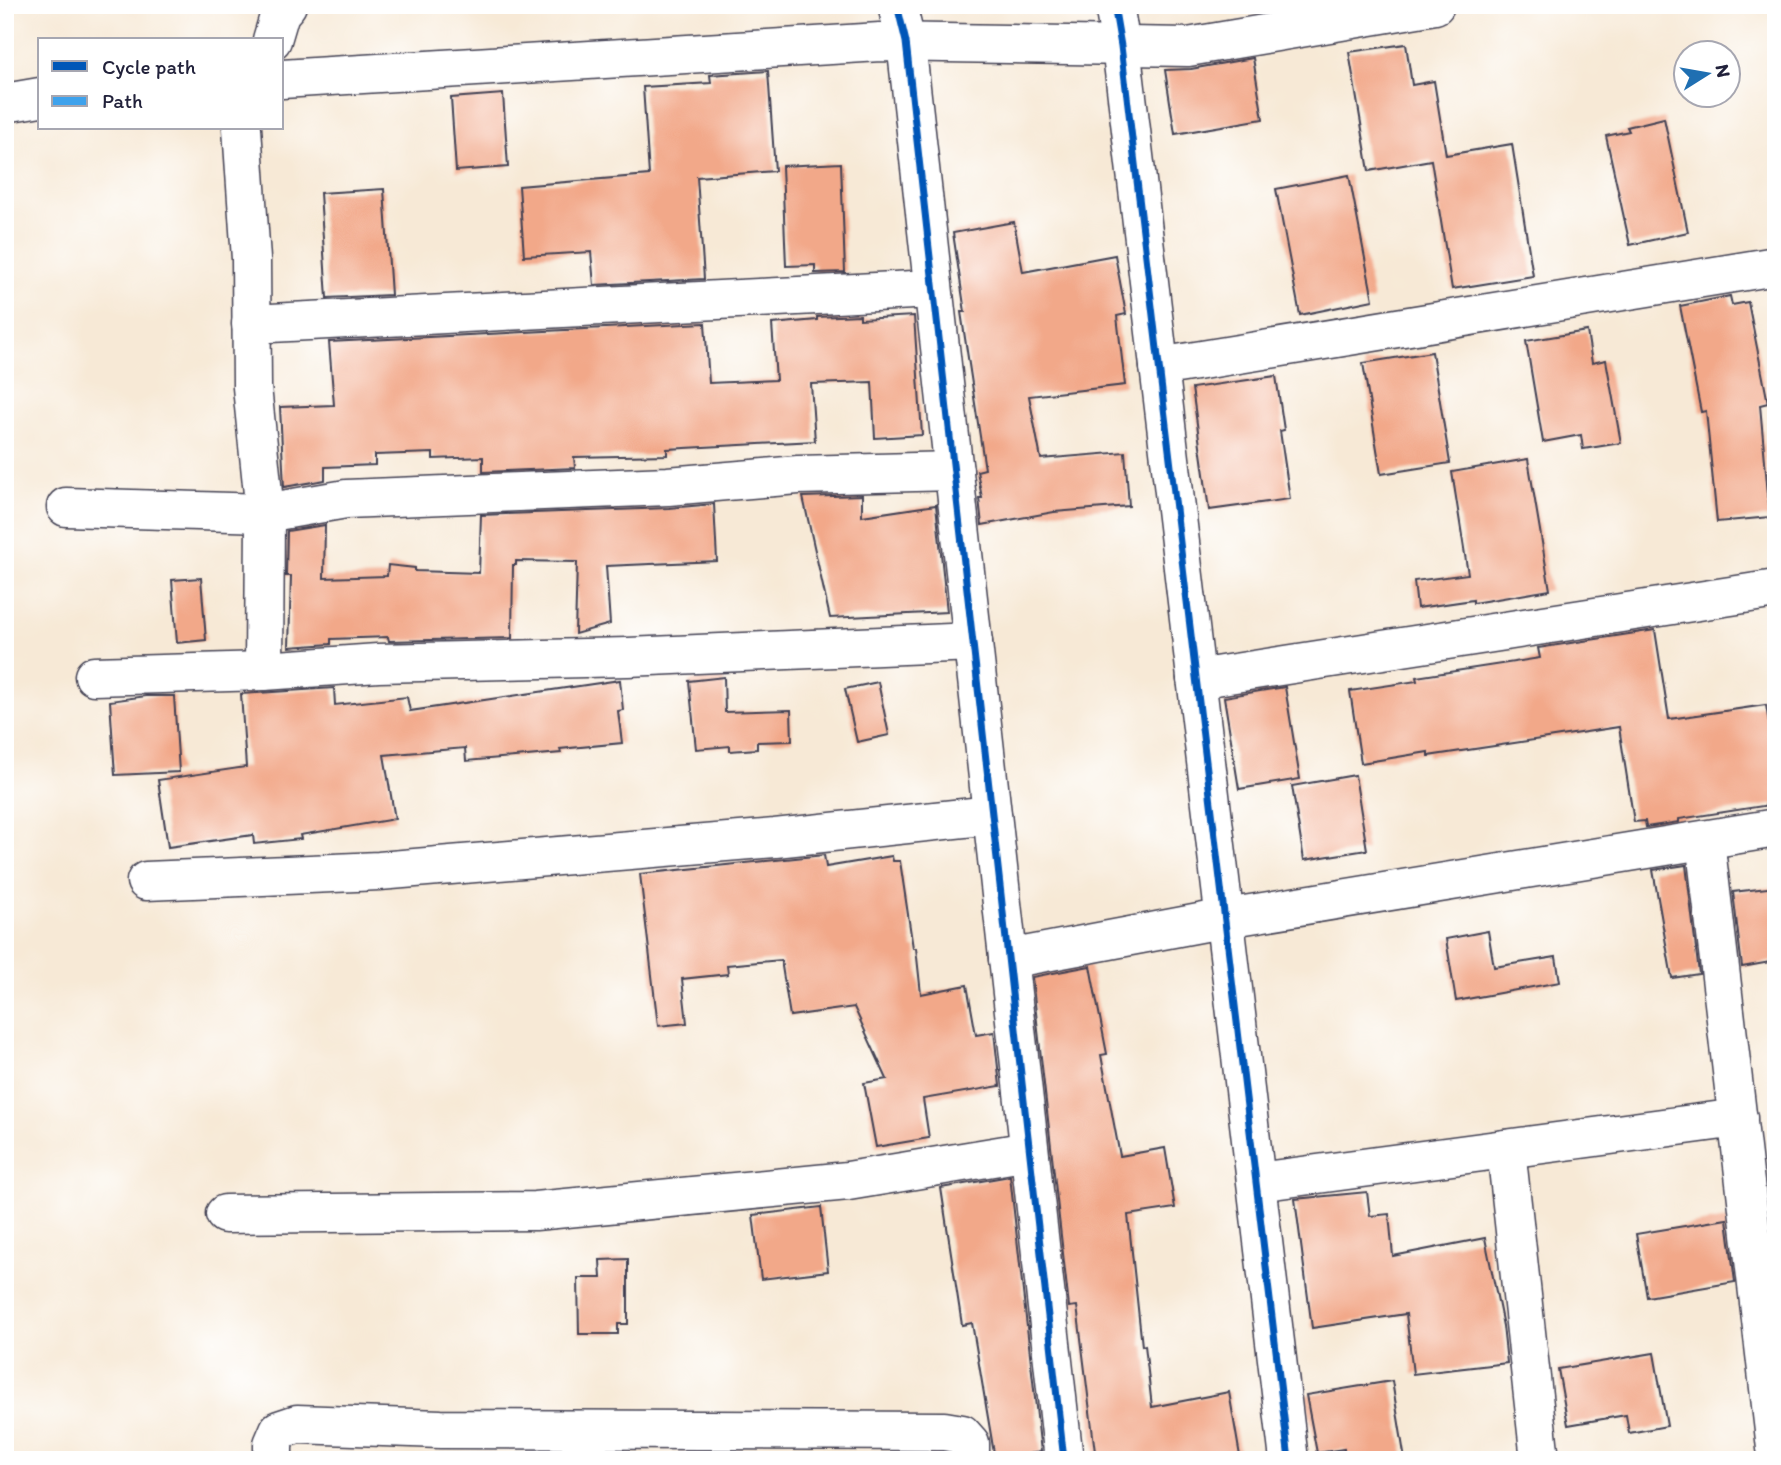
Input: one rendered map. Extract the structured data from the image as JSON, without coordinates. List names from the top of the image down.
{
  "legend": ["Cycle path", "Path"],
  "north": "right"
}
